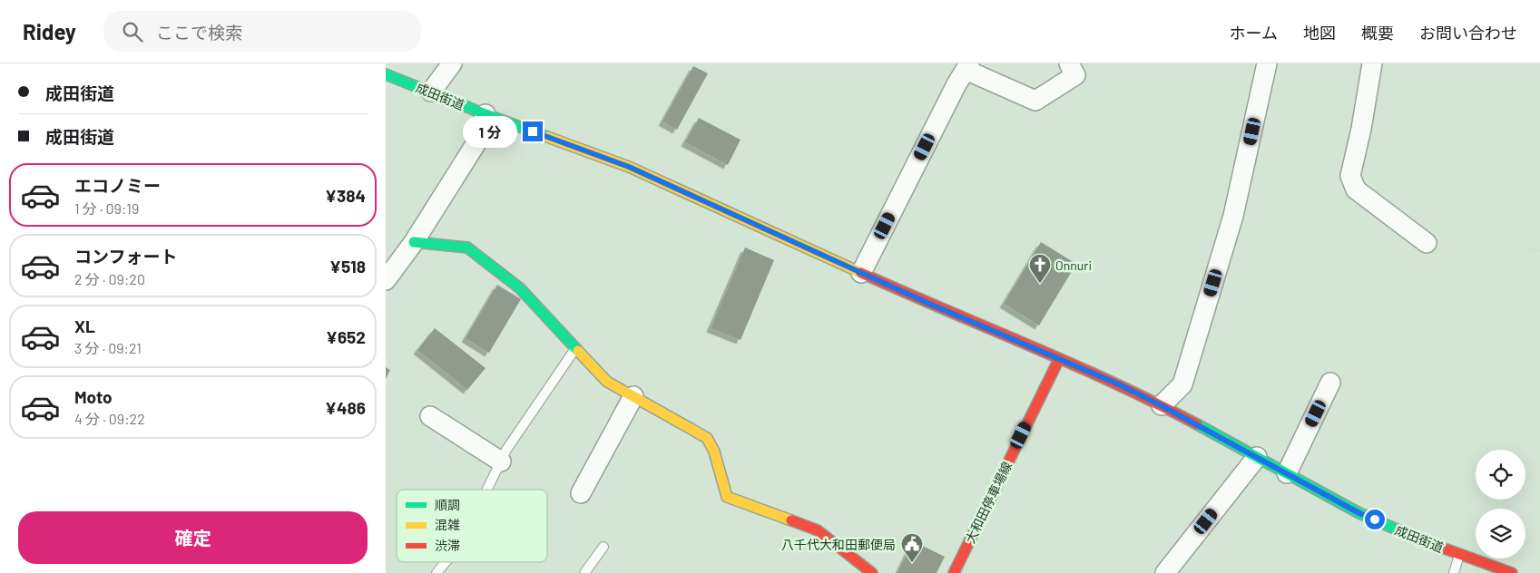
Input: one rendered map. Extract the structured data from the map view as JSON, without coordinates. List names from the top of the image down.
{
  "streets": {
    "main road": ["成田街道", "大和田停車場線"]
  },
  "crossings": [
    ["成田街道", "大和田停車場線"]
  ],
  "places": {
    "church": ["Onnuri"],
    "public building": ["八千代大和田郵便局"]
  },
  "legend": ["順調", "混雑", "渋滞"],
  "page": {
    "header": "Ridey",
    "search": "ここで検索",
    "nav": [
      "ホーム",
      "地図",
      "概要",
      "お問い合わせ"
    ],
    "banner": ["成田街道", "成田街道"],
    "bubble": "1 分",
    "list": [
      {
        "name": "エコノミー",
        "note": "1 分 · 09:19",
        "value": "¥384"
      },
      {
        "name": "コンフォート",
        "note": "2 分 · 09:20",
        "value": "¥518"
      },
      {
        "name": "XL",
        "note": "3 分 · 09:21",
        "value": "¥652"
      },
      {
        "name": "Moto",
        "note": "4 分 · 09:22",
        "value": "¥486"
      }
    ],
    "buttons": "確定"
  }
}
